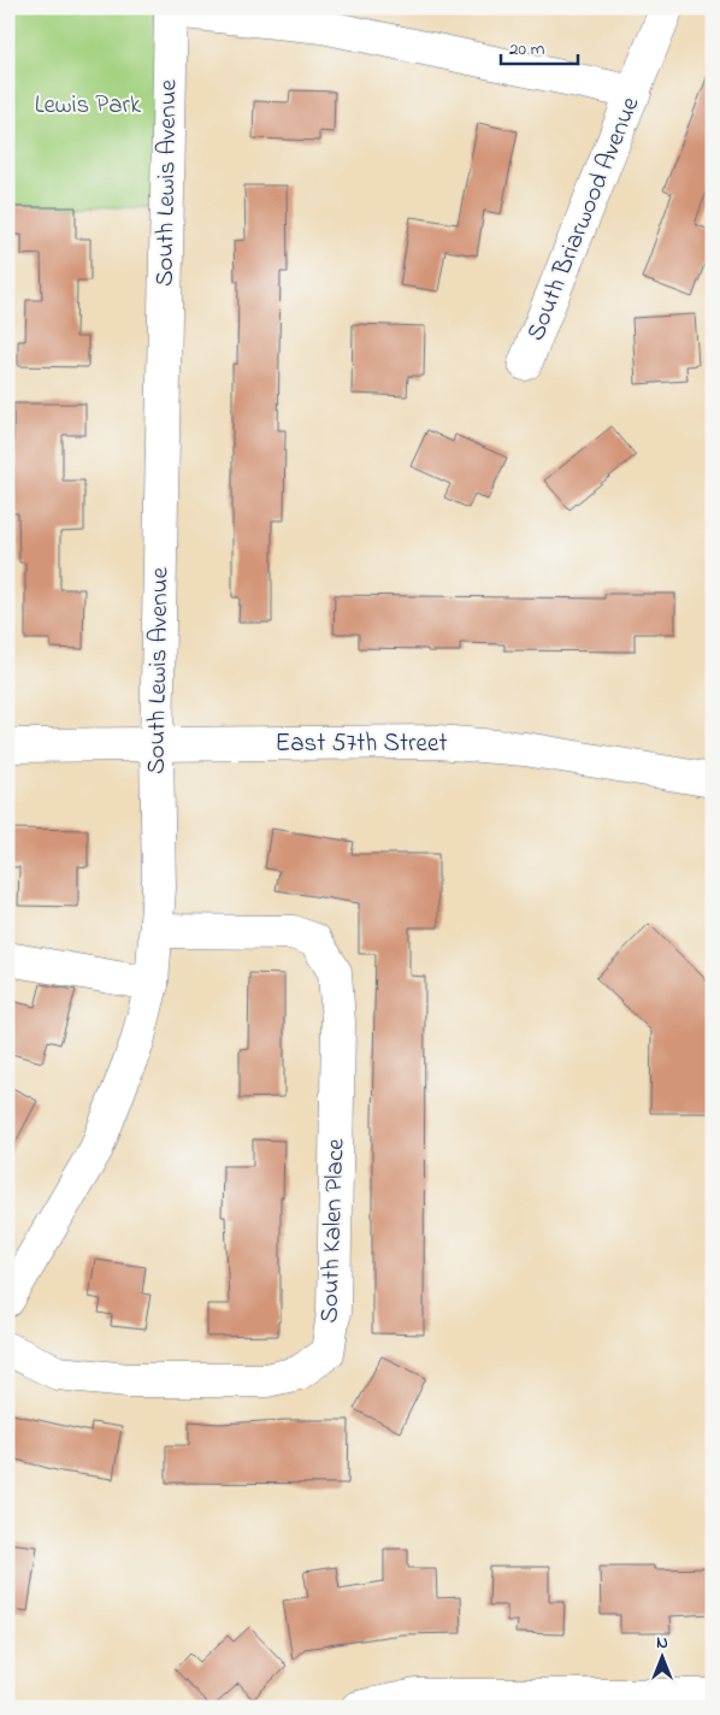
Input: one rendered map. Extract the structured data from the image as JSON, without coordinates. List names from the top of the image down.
{
  "streets": {
    "street": [
      "South Lewis Avenue",
      "South Briarwood Avenue",
      "East 57th Street",
      "South Kalen Place"
    ]
  },
  "crossings": [
    ["South Lewis Avenue", "East 57th Street"],
    ["South Lewis Avenue", "South Kalen Place"]
  ],
  "parks": ["Lewis Park"],
  "scale_bar": "20 m",
  "north": "top"
}
